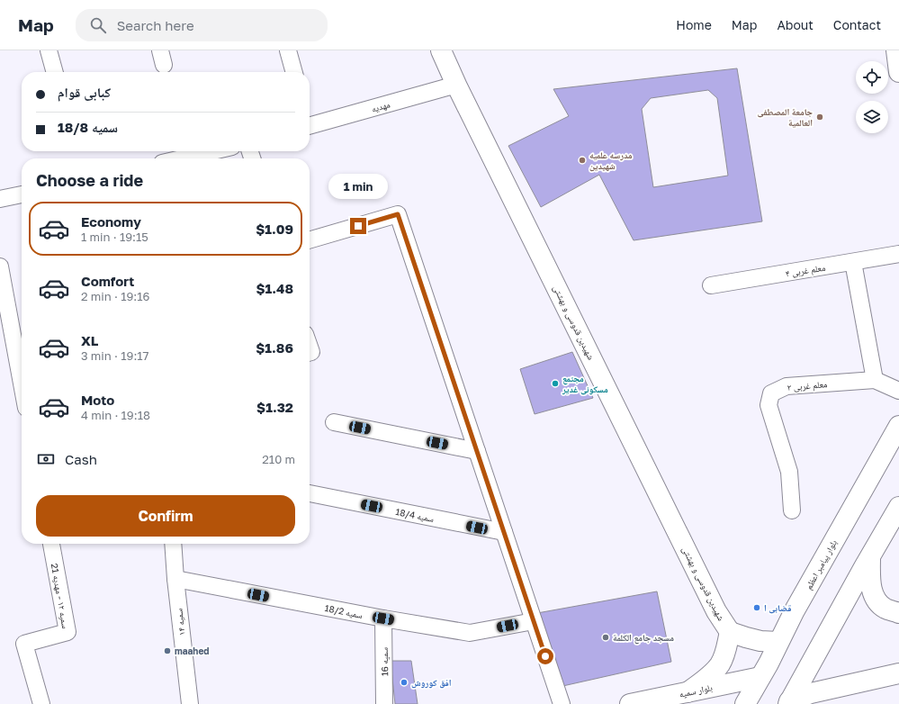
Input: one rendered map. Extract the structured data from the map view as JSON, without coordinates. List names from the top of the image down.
{
  "streets": {
    "main road": ["شهیدین قدوسی و بهشتی", "بلوار پیامبر اعظم", "بلوار سمیه"],
    "street": [
      "مهدیه",
      "معلم غربی ۴",
      "معلم غربی ۲",
      "سمیه 18/4",
      "سمیه ۱۲ - مهدیه 21",
      "سمیه 18/2",
      "سمیه ۱۴",
      "سمیه 16"
    ]
  },
  "crossings": [
    ["مهدیه", "شهیدین قدوسی و بهشتی"],
    ["بلوار پیامبر اعظم", "بلوار سمیه"],
    ["سمیه 18/2", "سمیه ۱۴"],
    ["سمیه 18/2", "سمیه 16"]
  ],
  "places": [
    "جامعة المصطفی العالمیة",
    "مدرسه علمیه شهیدین",
    "مجتمع مسکونی غدیر",
    "قضابی ا",
    "مسجد جامع الکلمة",
    "maahed",
    "افق کوروش"
  ],
  "page": {
    "header": "Map",
    "search": "Search here",
    "nav": [
      "Home",
      "Map",
      "About",
      "Contact"
    ],
    "banner": ["کبابی قوام", "سمیه 18/8"],
    "heading": "Choose a ride",
    "bubble": "1 min",
    "list": [
      {
        "name": "Economy",
        "note": "1 min · 19:15",
        "value": "$1.09"
      },
      {
        "name": "Comfort",
        "note": "2 min · 19:16",
        "value": "$1.48"
      },
      {
        "name": "XL",
        "note": "3 min · 19:17",
        "value": "$1.86"
      },
      {
        "name": "Moto",
        "note": "4 min · 19:18",
        "value": "$1.32"
      }
    ],
    "pay": ["Cash", "210 m"],
    "buttons": "Confirm"
  }
}
